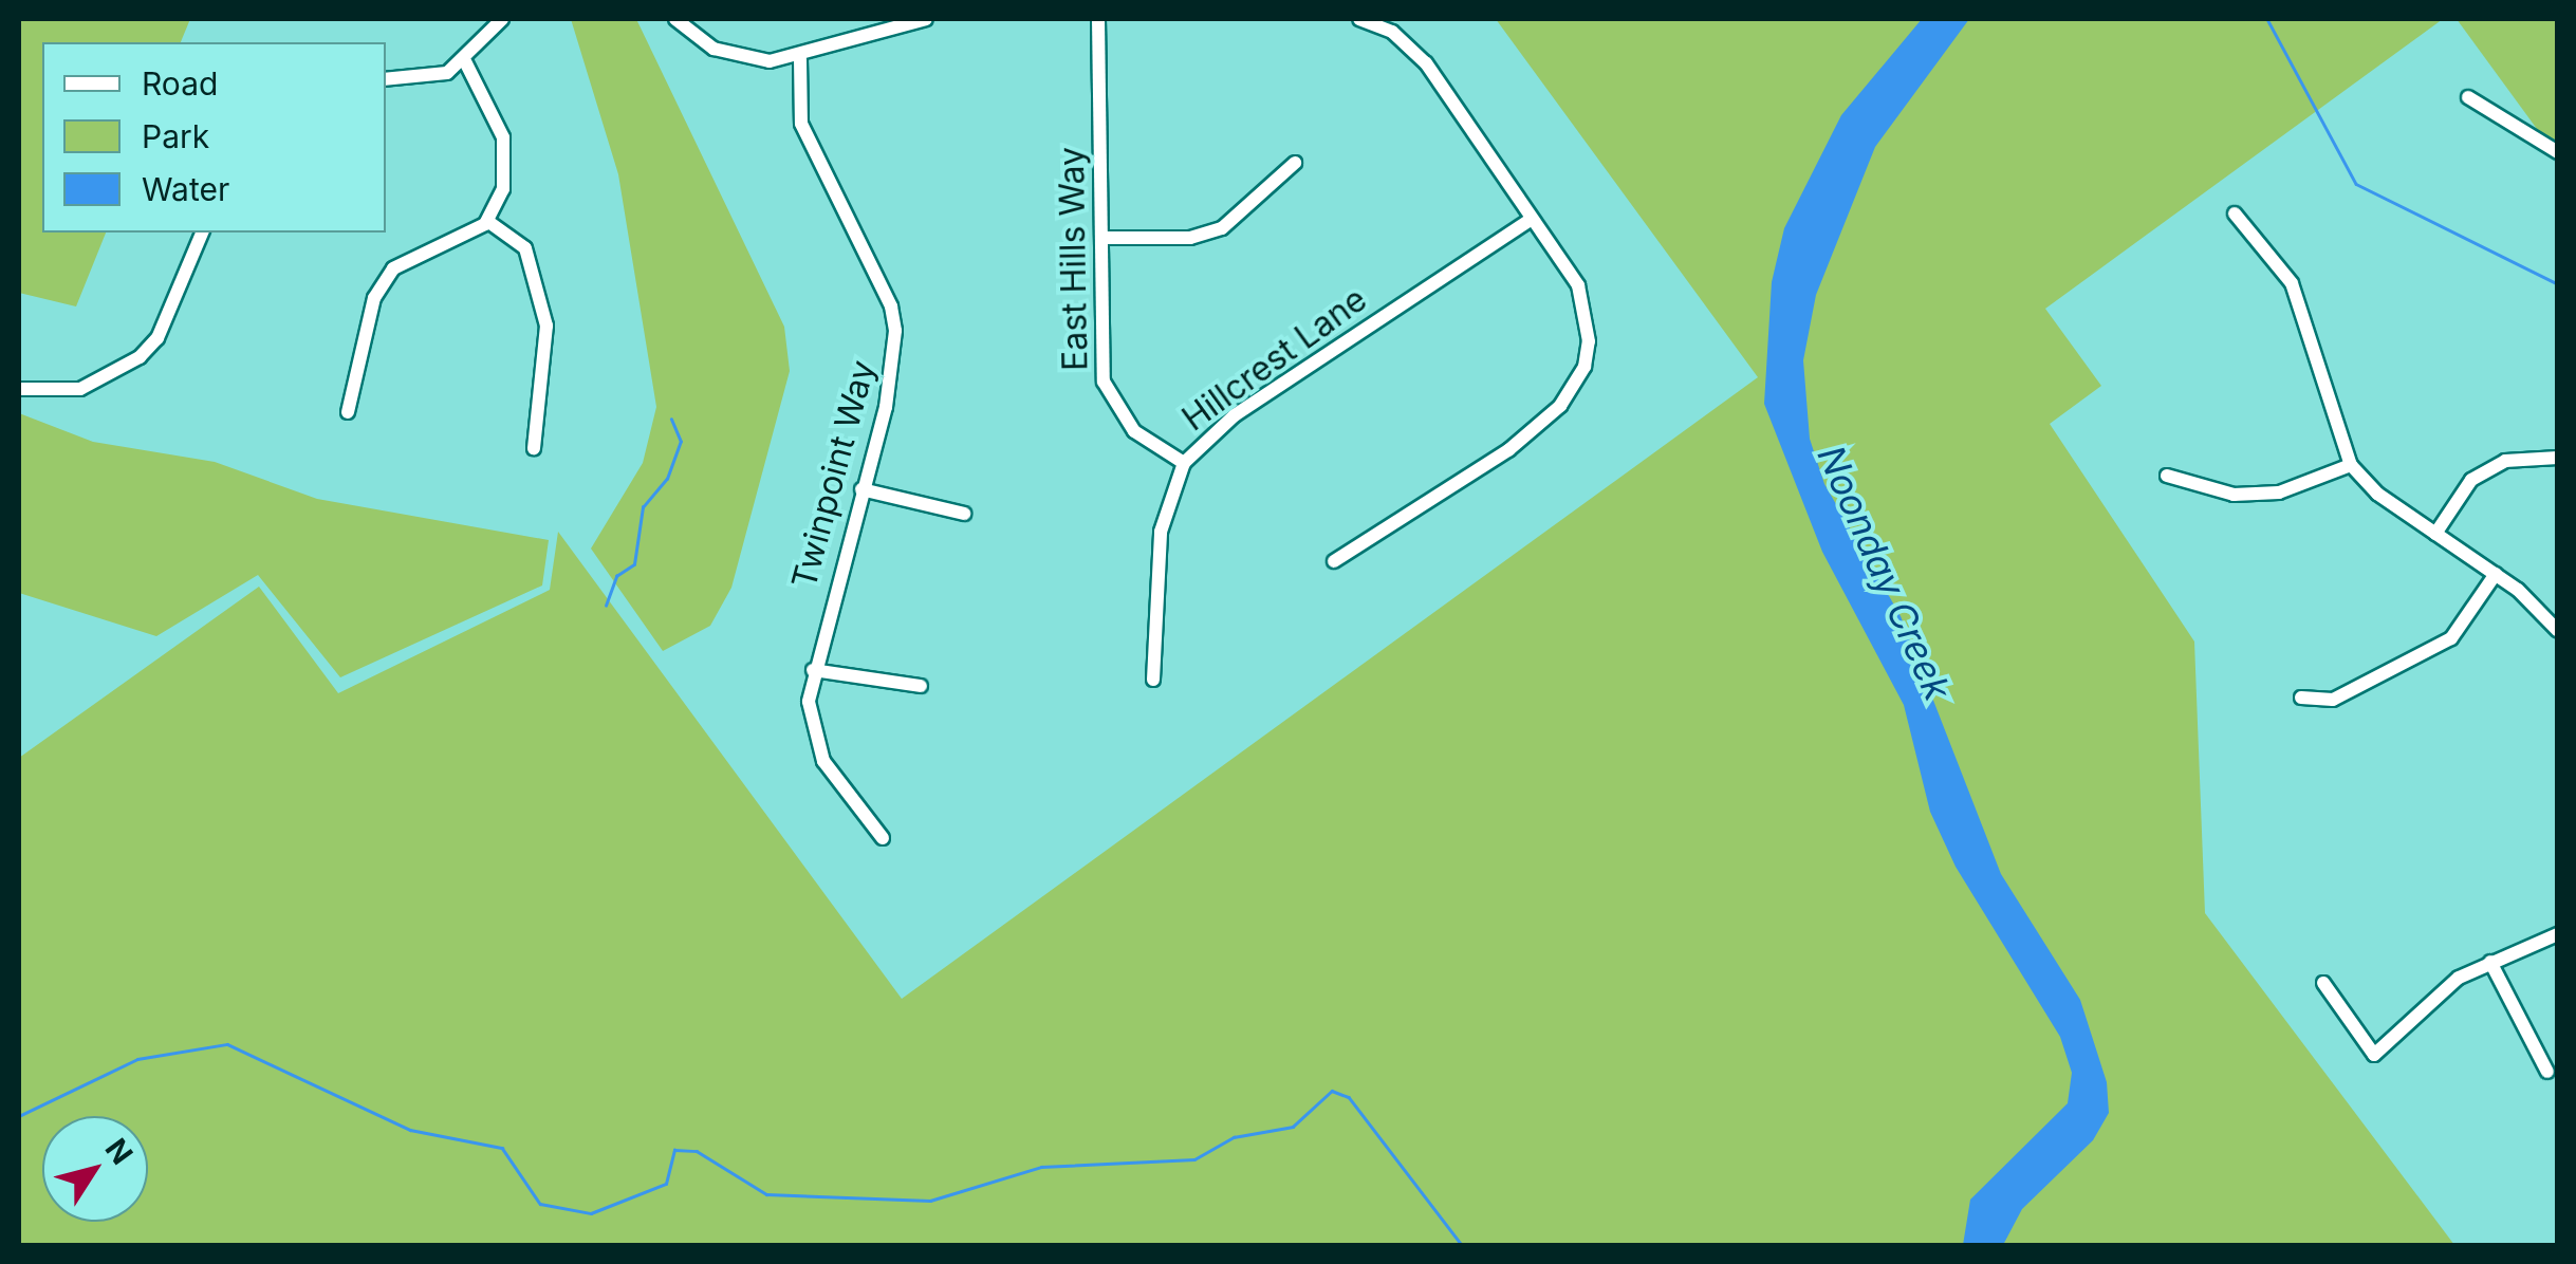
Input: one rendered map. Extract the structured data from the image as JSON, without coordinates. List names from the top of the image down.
{
  "streets": {
    "street": ["East Hills Way", "Hillcrest Lane", "Twinpoint Way"]
  },
  "crossings": [
    ["East Hills Way", "Hillcrest Lane"]
  ],
  "water": ["Noonday Creek"],
  "legend": ["Road", "Park", "Water"],
  "north": "top right"
}
